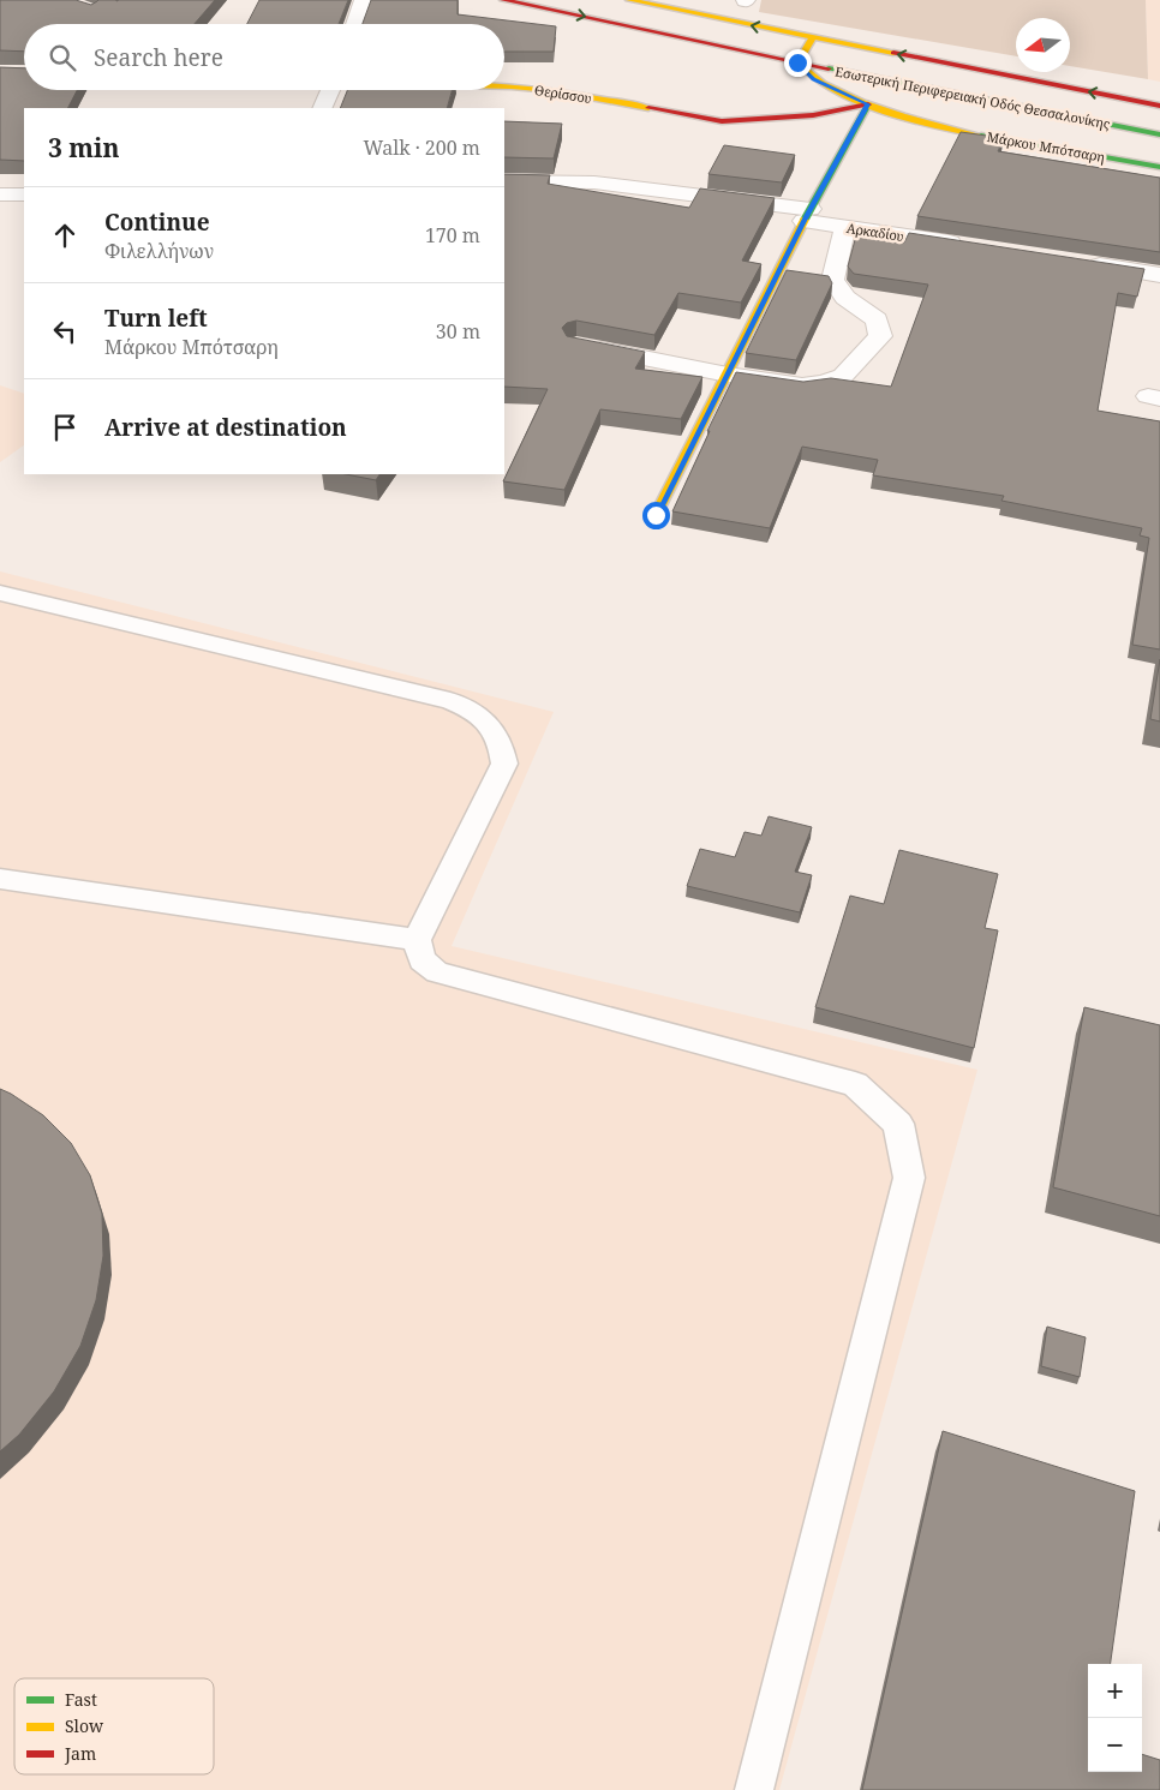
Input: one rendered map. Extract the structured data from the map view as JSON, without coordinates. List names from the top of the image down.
{
  "streets": {
    "main road": ["Θερίσσου", "Εσωτερική Περιφερειακή Οδός Θεσσαλονίκης", "Μάρκου Μπότσαρη"],
    "street": ["Αρκαδίου"]
  },
  "crossings": [
    ["Θερίσσου", "Μάρκου Μπότσαρη"],
    ["Εσωτερική Περιφερειακή Οδός Θεσσαλονίκης", "Μάρκου Μπότσαρη"]
  ],
  "legend": ["Fast", "Slow", "Jam"],
  "north": "left",
  "page": {
    "search": "Search here",
    "heading": ["3 min", "Walk · 200 m"],
    "list": [
      ["Continue", "Φιλελλήνων", "170 m"],
      ["Turn left", "Μάρκου Μπότσαρη", "30 m"],
      "Arrive at destination"
    ],
    "map_buttons": ["+", "−"]
  }
}
